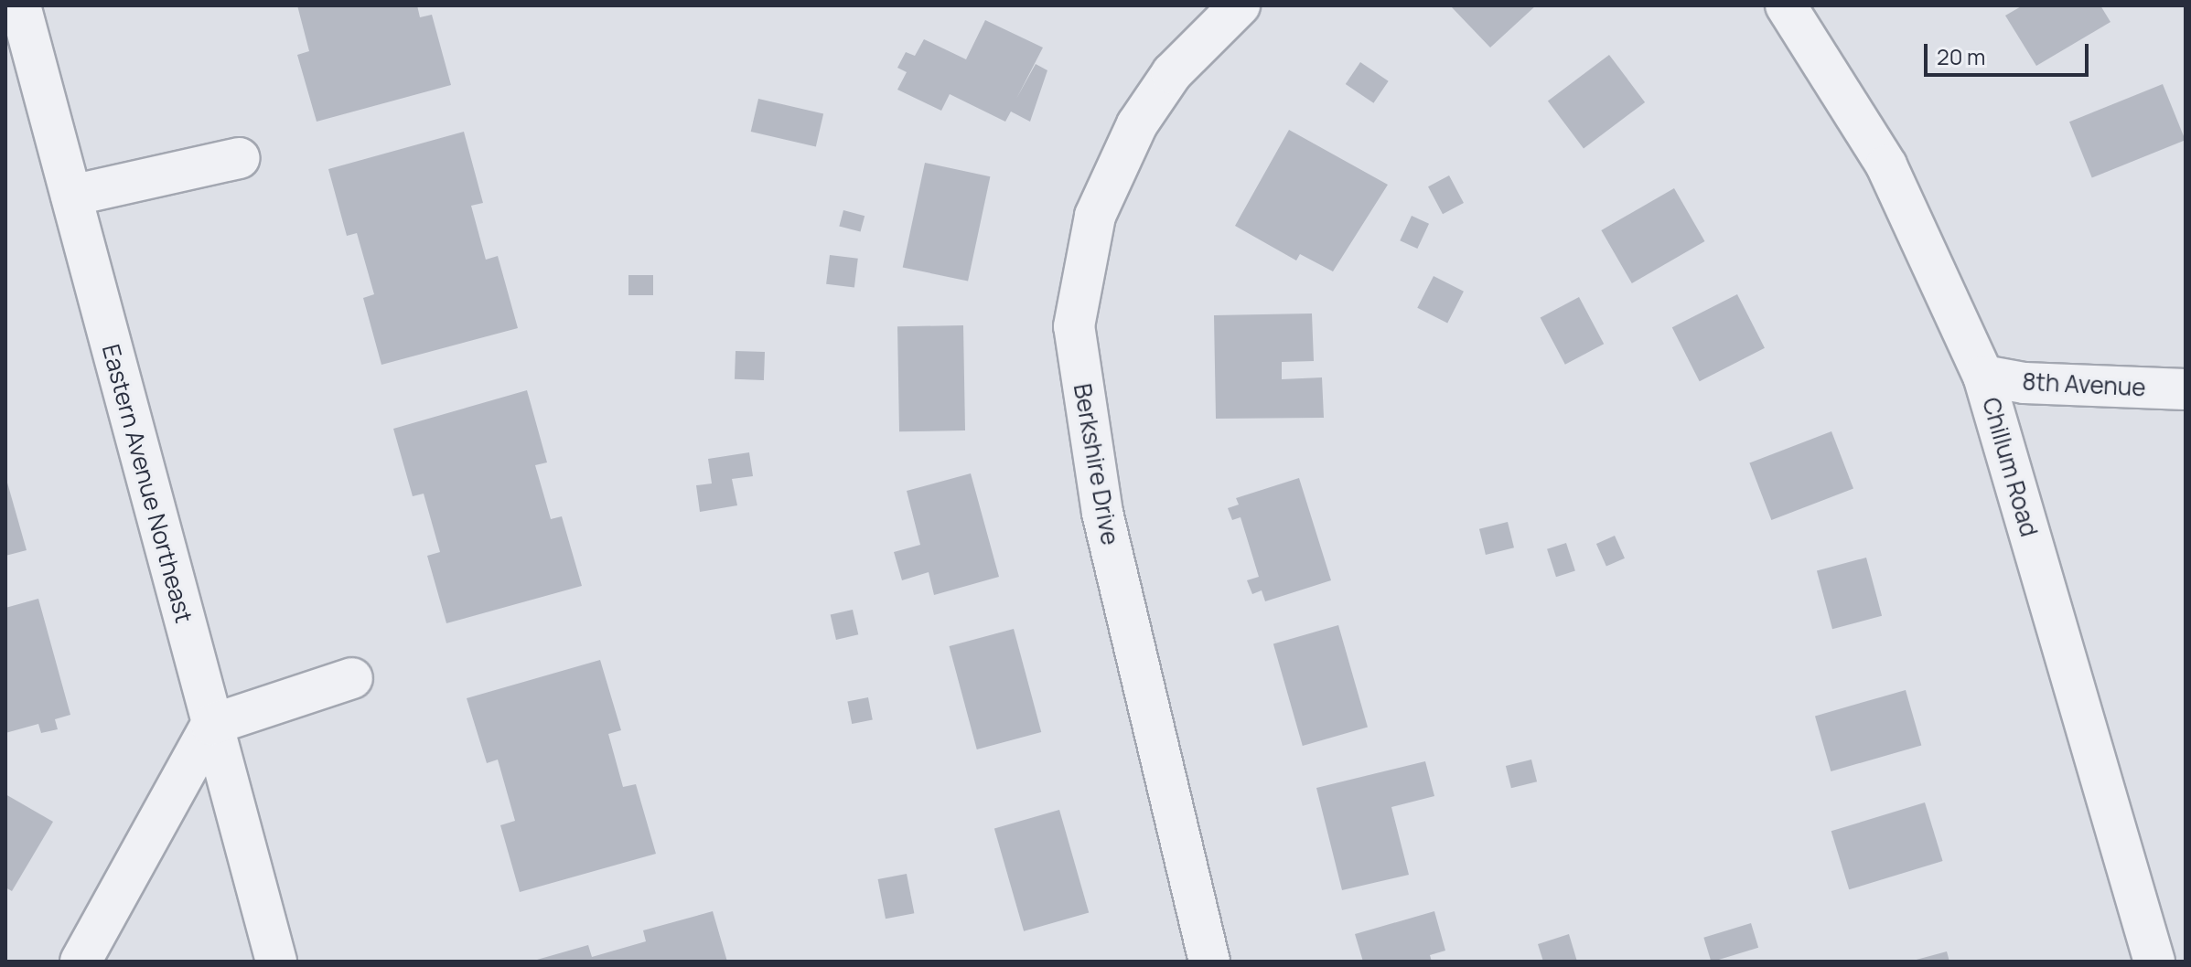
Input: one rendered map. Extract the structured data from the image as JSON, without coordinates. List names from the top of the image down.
{
  "streets": {
    "street": [
      "8th Avenue",
      "Berkshire Drive",
      "Chillum Road",
      "Eastern Avenue Northeast"
    ]
  },
  "crossings": [
    ["8th Avenue", "Chillum Road"]
  ],
  "scale_bar": "20 m"
}
